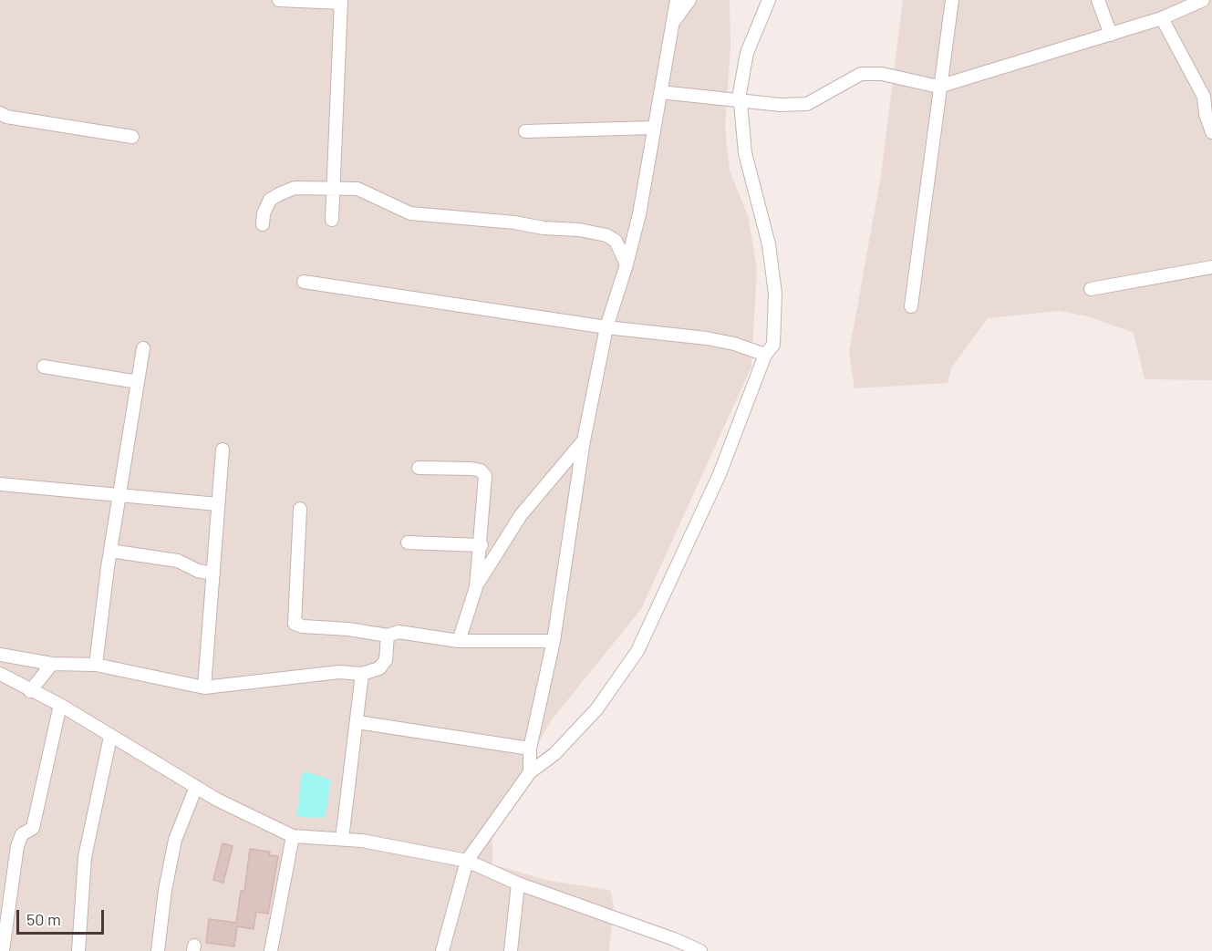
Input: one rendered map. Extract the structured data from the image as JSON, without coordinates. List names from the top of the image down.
{
  "scale_bar": "50 m"
}
